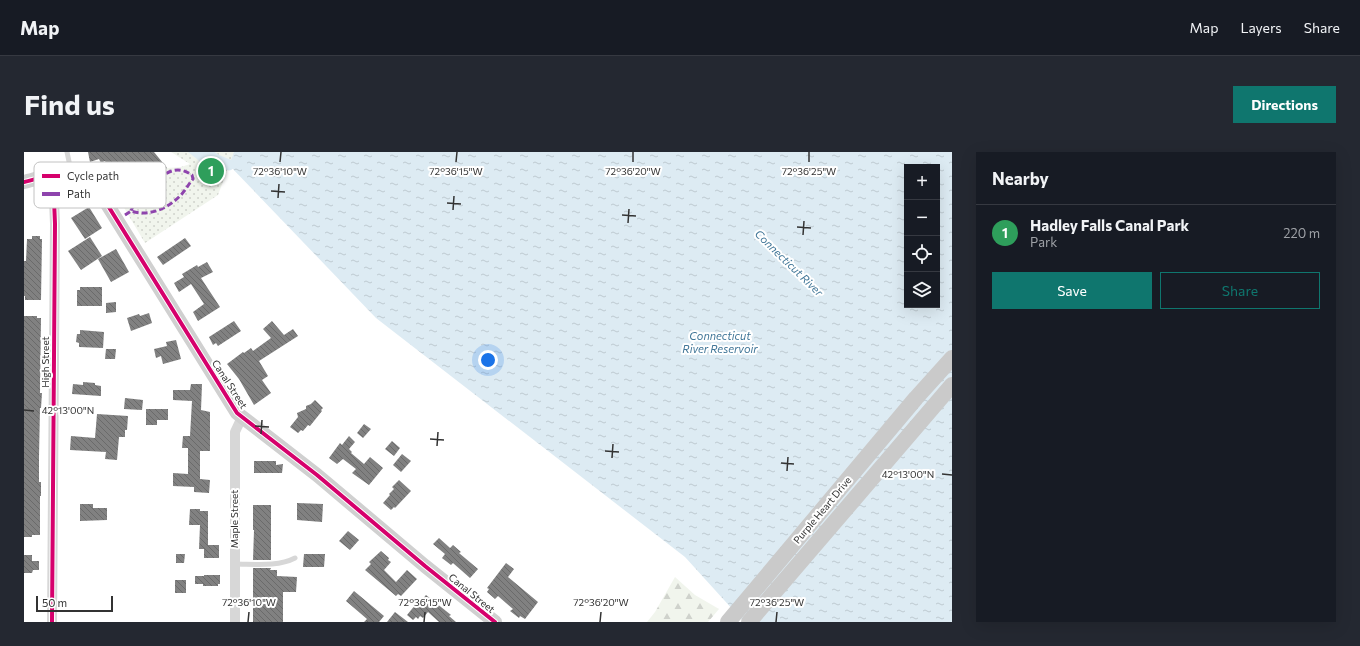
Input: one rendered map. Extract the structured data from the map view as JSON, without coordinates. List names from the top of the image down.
{
  "streets": {
    "main road": ["Purple Heart Drive"],
    "street": ["High Street", "Canal Street", "Maple Street"]
  },
  "crossings": [
    ["Canal Street", "Maple Street"]
  ],
  "water": ["Connecticut River", "Connecticut River Reservoir"],
  "legend": ["Cycle path", "Path"],
  "scale_bar": "50 m",
  "page": {
    "header": "Map",
    "nav": ["Map", "Layers", "Share"],
    "buttons": [
      "Directions",
      ["Save", "Share"]
    ],
    "title": "Find us",
    "heading": "Nearby",
    "pins": "1",
    "map_buttons": ["+", "−"],
    "list": [
      {
        "mark": "1",
        "name": "Hadley Falls Canal Park",
        "note": "Park",
        "value": "220 m"
      }
    ],
    "scale": "50 m"
  },
  "coordinates": [
    "72°36'10\"W",
    "72°36'15\"W",
    "72°36'20\"W",
    "72°36'25\"W",
    "42°13'00\"N"
  ]
}
